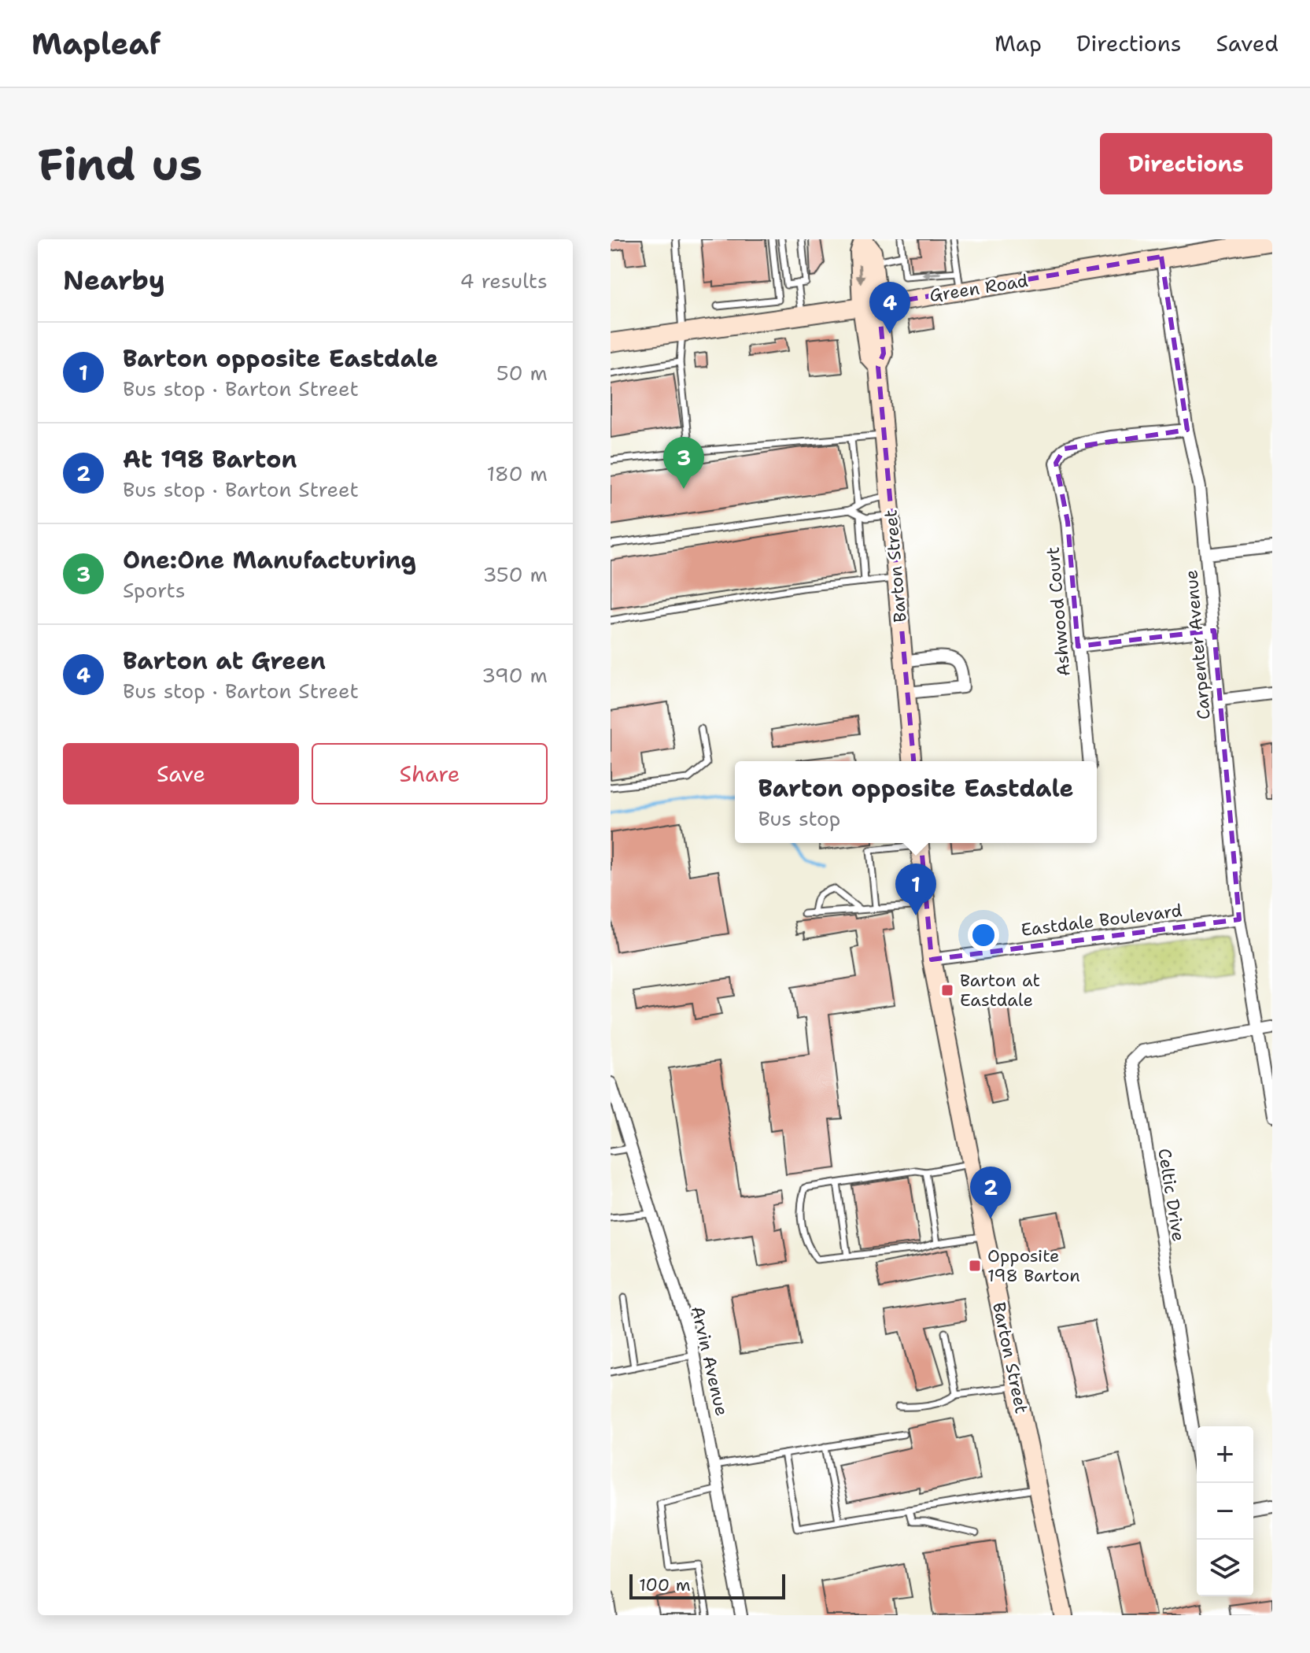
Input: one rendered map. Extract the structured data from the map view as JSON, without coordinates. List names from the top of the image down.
{
  "streets": {
    "main road": ["Green Road", "Barton Street"],
    "street": [
      "Ashwood Court",
      "Carpenter Avenue",
      "Eastdale Boulevard",
      "Celtic Drive",
      "Arvin Avenue"
    ]
  },
  "crossings": [
    ["Green Road", "Barton Street"],
    ["Green Road", "Carpenter Avenue"],
    ["Barton Street", "Eastdale Boulevard"],
    ["Ashwood Court", "Carpenter Avenue"],
    ["Carpenter Avenue", "Eastdale Boulevard"],
    ["Carpenter Avenue", "Celtic Drive"]
  ],
  "places": {
    "transit": ["Barton at Eastdale", "Opposite 198 Barton"]
  },
  "scale_bar": "100 m",
  "page": {
    "header": "Mapleaf",
    "nav": ["Map", "Directions", "Saved"],
    "buttons": [
      "Directions",
      ["Save", "Share"]
    ],
    "title": "Find us",
    "heading": ["Nearby", "4 results"],
    "pins": [
      "4",
      "3",
      "1",
      "2"
    ],
    "list": [
      {
        "mark": "1",
        "name": "Barton opposite Eastdale",
        "note": "Bus stop · Barton Street",
        "value": "50 m"
      },
      {
        "mark": "2",
        "name": "At 198 Barton",
        "note": "Bus stop · Barton Street",
        "value": "180 m"
      },
      {
        "mark": "3",
        "name": "One:One Manufacturing",
        "note": "Sports",
        "value": "350 m"
      },
      {
        "mark": "4",
        "name": "Barton at Green",
        "note": "Bus stop · Barton Street",
        "value": "390 m"
      }
    ],
    "popup": ["Barton opposite Eastdale", "Bus stop"],
    "map_buttons": ["+", "−"],
    "scale": "100 m"
  }
}
